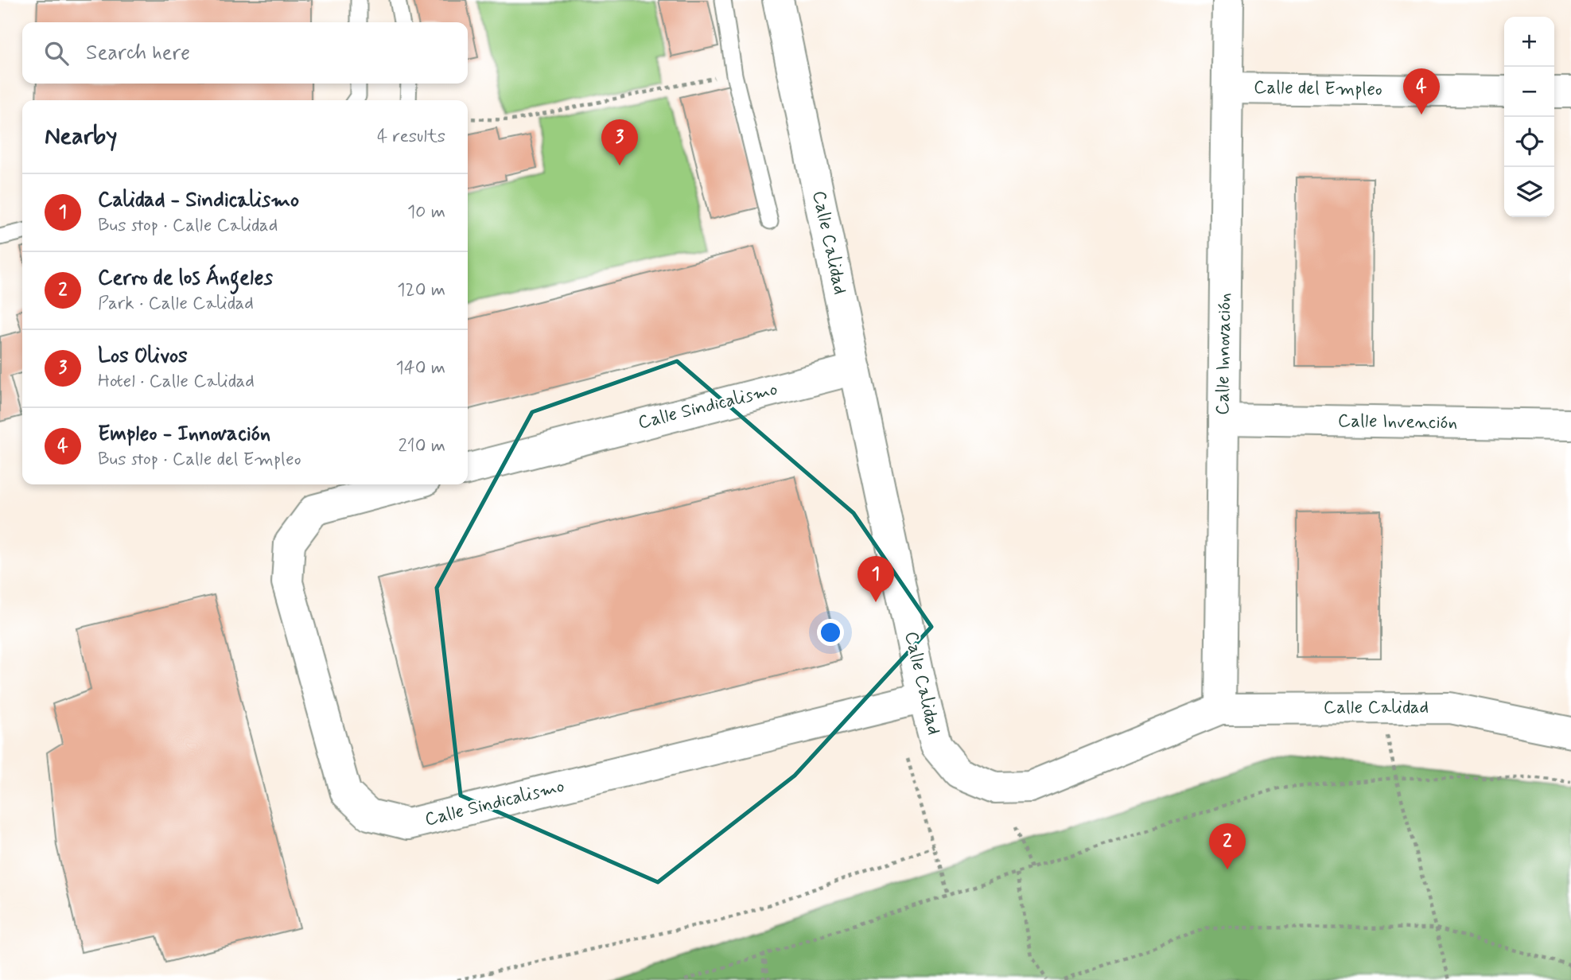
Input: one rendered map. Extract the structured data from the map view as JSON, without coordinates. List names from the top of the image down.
{
  "streets": {
    "street": [
      "Calle del Empleo",
      "Calle Calidad",
      "Calle Innovación",
      "Calle Sindicalismo",
      "Calle Invención"
    ]
  },
  "crossings": [
    ["Calle del Empleo", "Calle Innovación"],
    ["Calle Calidad", "Calle Innovación"],
    ["Calle Calidad", "Calle Sindicalismo"],
    ["Calle Innovación", "Calle Invención"]
  ],
  "page": {
    "map_buttons": ["+", "−"],
    "search": "Search here",
    "pins": [
      "4",
      "3",
      "1",
      "2"
    ],
    "heading": ["Nearby", "4 results"],
    "list": [
      {
        "mark": "1",
        "name": "Calidad - Sindicalismo",
        "note": "Bus stop · Calle Calidad",
        "value": "10 m"
      },
      {
        "mark": "2",
        "name": "Cerro de los Ángeles",
        "note": "Park · Calle Calidad",
        "value": "120 m"
      },
      {
        "mark": "3",
        "name": "Los Olivos",
        "note": "Hotel · Calle Calidad",
        "value": "140 m"
      },
      {
        "mark": "4",
        "name": "Empleo - Innovación",
        "note": "Bus stop · Calle del Empleo",
        "value": "210 m"
      }
    ]
  }
}
